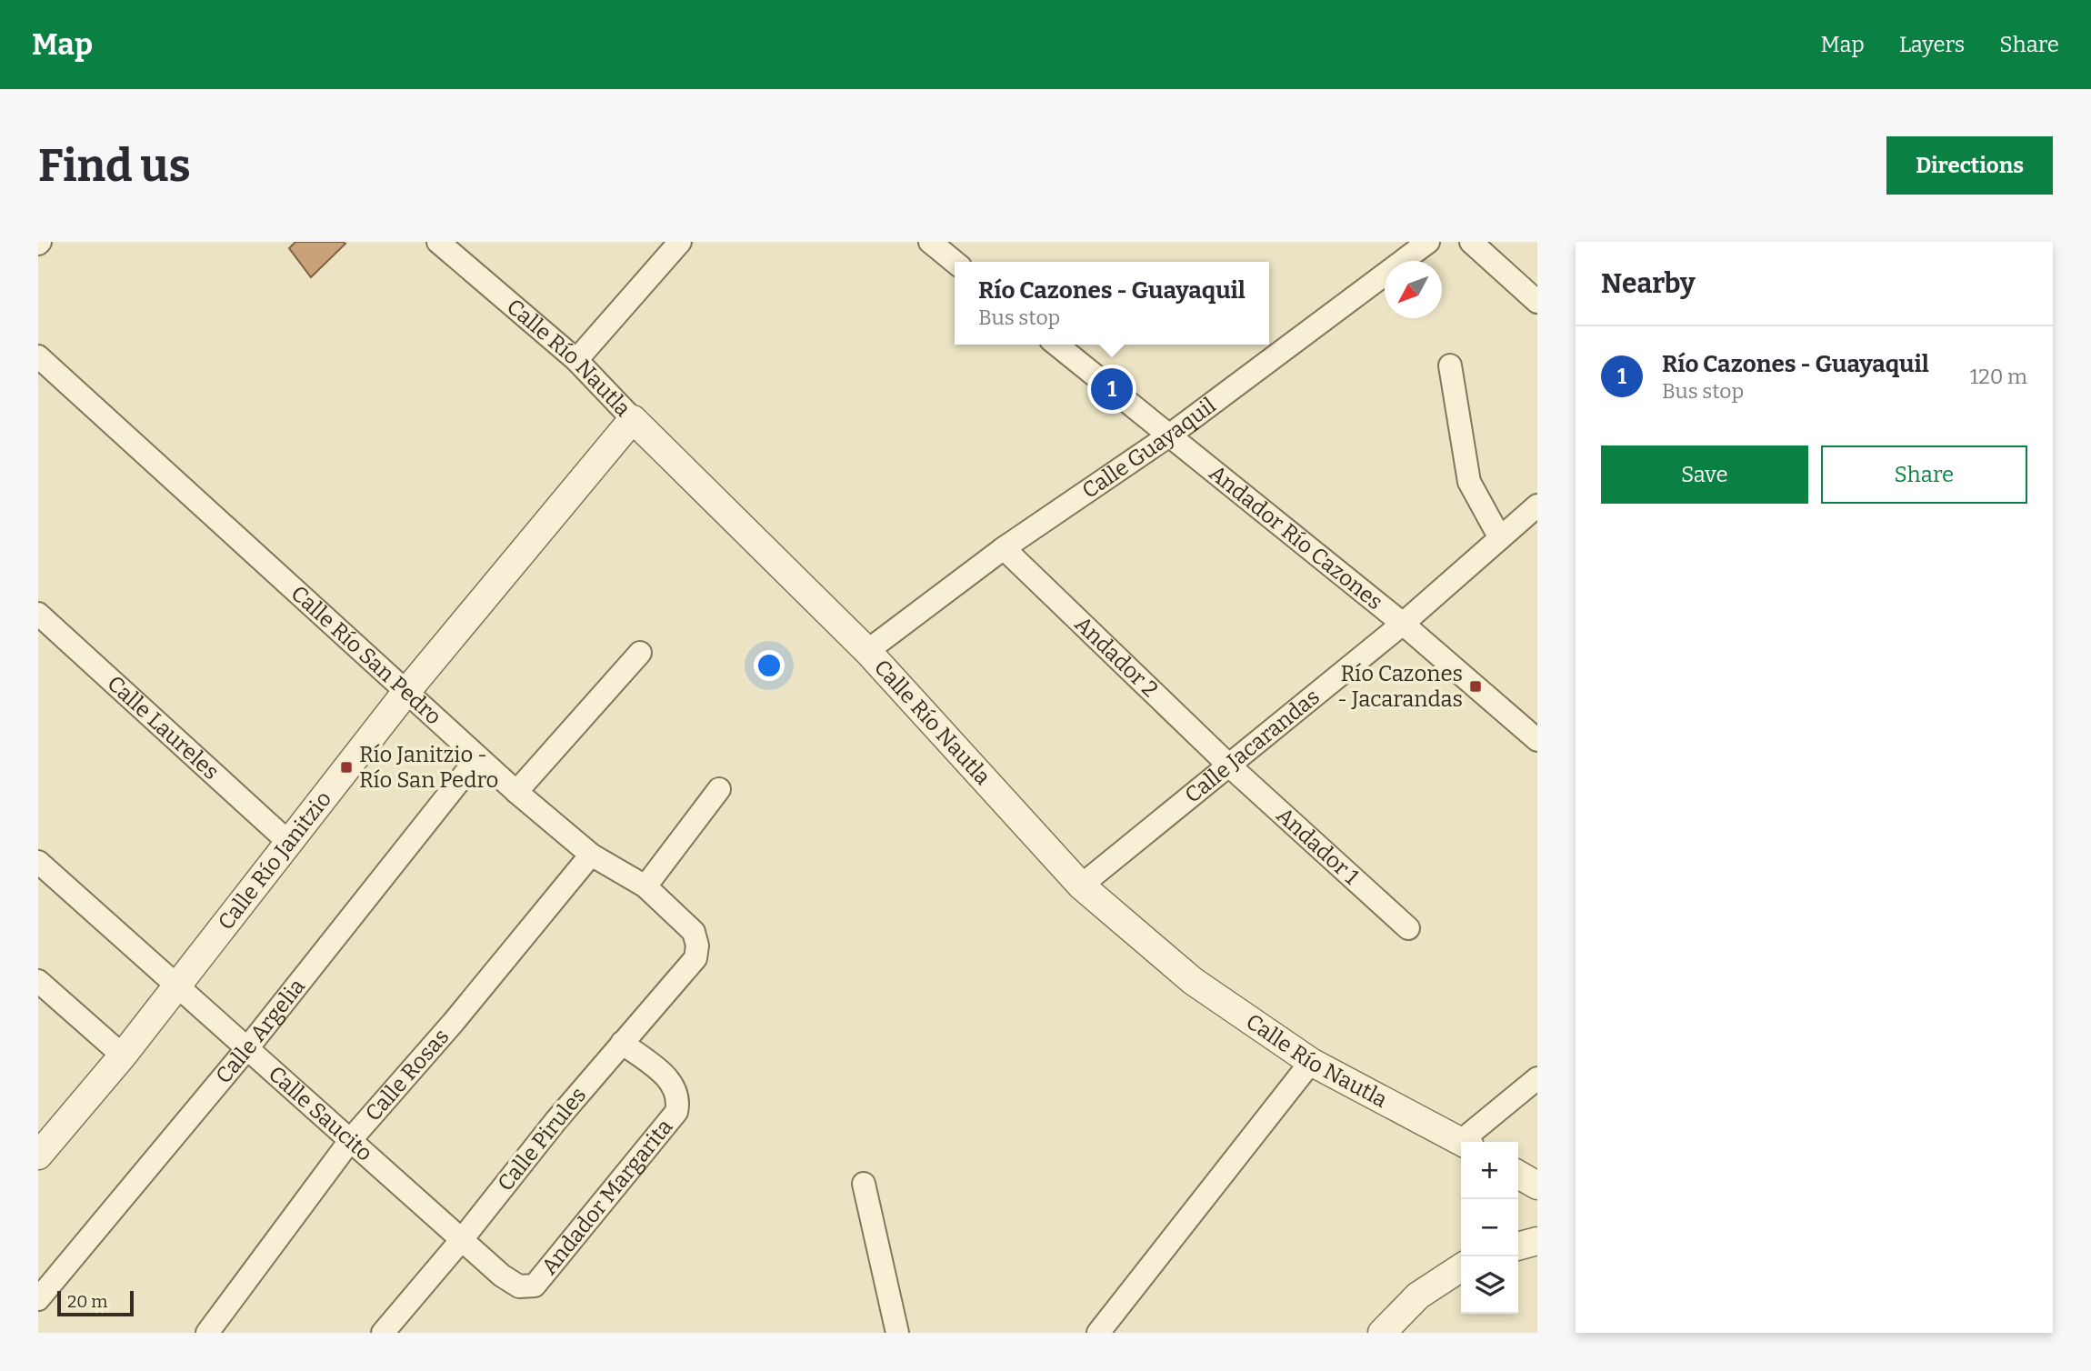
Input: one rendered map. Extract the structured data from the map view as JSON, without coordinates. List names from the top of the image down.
{
  "streets": {
    "street": [
      "Calle Río Nautla",
      "Calle Guayaquil",
      "Andador Río Cazones",
      "Calle Río San Pedro",
      "Andador 2",
      "Calle Laureles",
      "Calle Jacarandas",
      "Andador 1",
      "Calle Río Janitzio",
      "Calle Argelia",
      "Calle Rosas",
      "Calle Saucito",
      "Calle Pirules",
      "Andador Margarita"
    ]
  },
  "crossings": [
    ["Calle Río Nautla", "Calle Guayaquil"],
    ["Calle Río Nautla", "Calle Jacarandas"],
    ["Calle Río Nautla", "Calle Río Janitzio"],
    ["Calle Guayaquil", "Andador Río Cazones"],
    ["Calle Guayaquil", "Andador 2"],
    ["Andador Río Cazones", "Calle Jacarandas"],
    ["Calle Río San Pedro", "Calle Río Janitzio"],
    ["Calle Río San Pedro", "Calle Argelia"],
    ["Calle Río San Pedro", "Calle Rosas"],
    ["Calle Río San Pedro", "Calle Pirules"],
    ["Andador 2", "Calle Jacarandas"],
    ["Andador 2", "Andador 1"],
    ["Calle Laureles", "Calle Río Janitzio"],
    ["Calle Jacarandas", "Andador 1"],
    ["Calle Río Janitzio", "Calle Saucito"],
    ["Calle Argelia", "Calle Saucito"],
    ["Calle Rosas", "Calle Saucito"],
    ["Calle Saucito", "Calle Pirules"],
    ["Calle Saucito", "Andador Margarita"],
    ["Calle Pirules", "Andador Margarita"]
  ],
  "places": {
    "transit": ["Río Cazones - Jacarandas", "Río Janitzio - Río San Pedro"]
  },
  "scale_bar": "20 m",
  "north": "bottom left",
  "page": {
    "header": "Map",
    "nav": ["Map", "Layers", "Share"],
    "buttons": [
      "Directions",
      ["Save", "Share"]
    ],
    "title": "Find us",
    "heading": "Nearby",
    "popup": ["Río Cazones - Guayaquil", "Bus stop"],
    "list": [
      {
        "mark": "1",
        "name": "Río Cazones - Guayaquil",
        "note": "Bus stop",
        "value": "120 m"
      }
    ],
    "pins": "1",
    "map_buttons": ["+", "−"],
    "scale": "20 m"
  }
}
